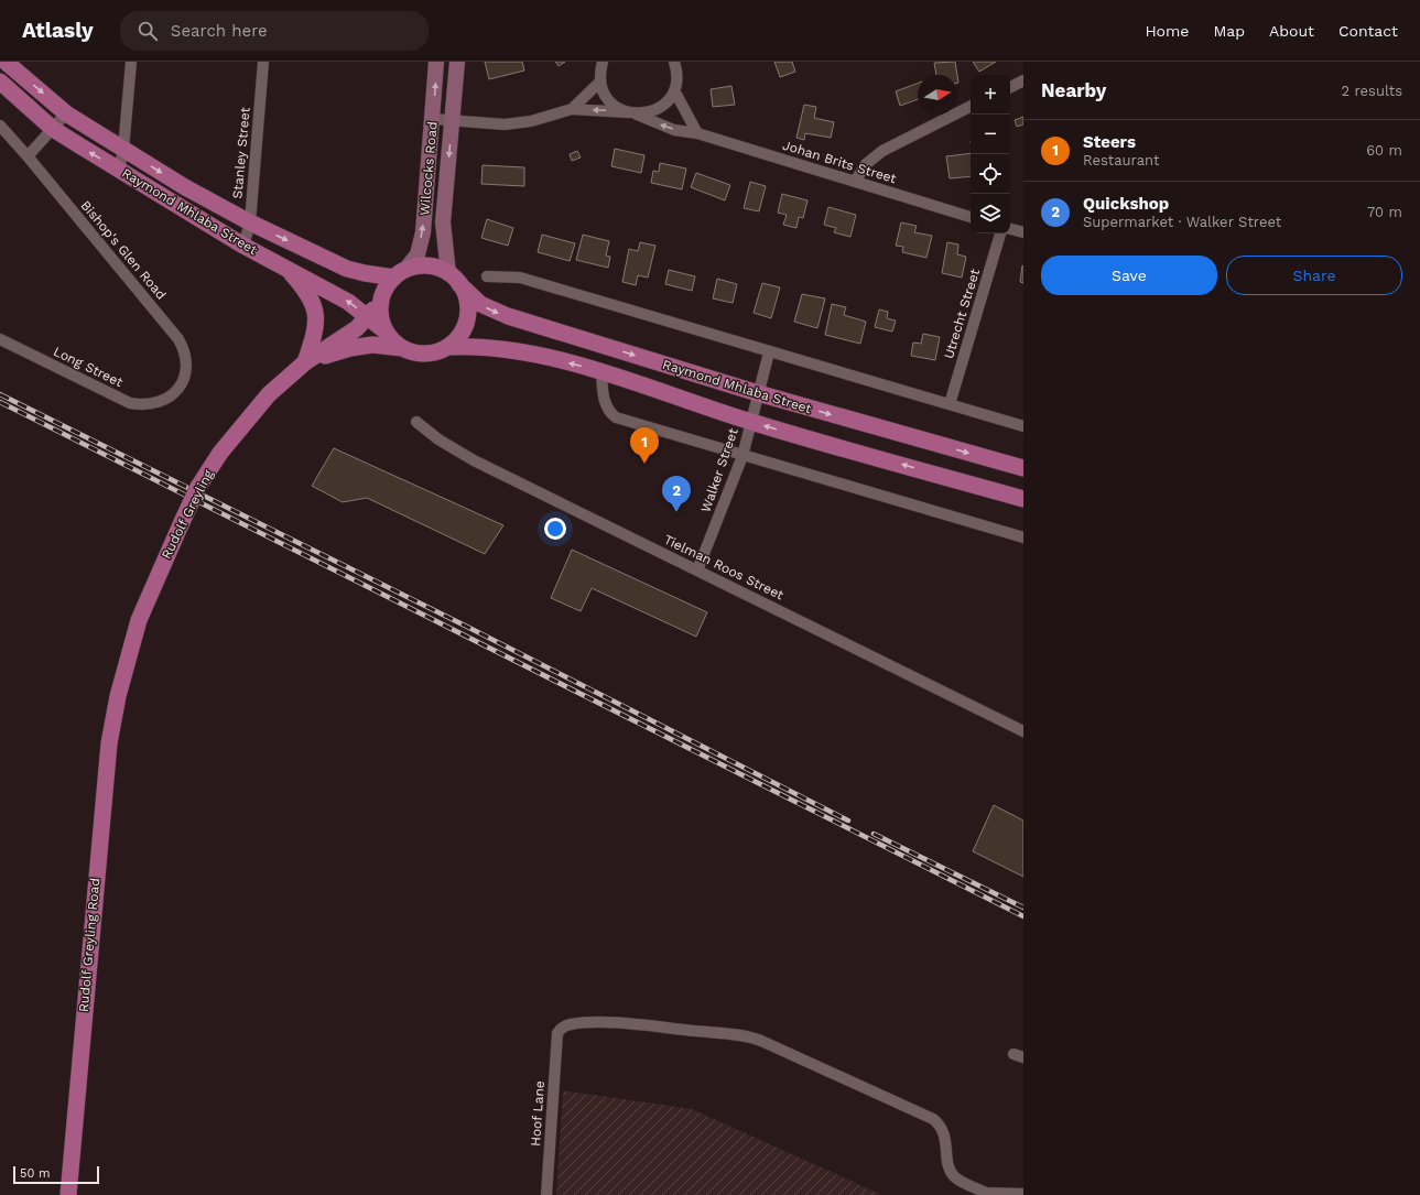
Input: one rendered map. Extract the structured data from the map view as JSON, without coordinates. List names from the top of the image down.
{
  "streets": {
    "main road": ["Raymond Mhlaba Street", "Rudolf Greyling", "Rudolf Greyling Road"],
    "street": [
      "Stanley Street",
      "Johan Brits Street",
      "Wilcocks Road",
      "Bishop's Glen Road",
      "Utrecht Street",
      "Long Street",
      "Walker Street",
      "Tielman Roos Street",
      "Hoof Lane"
    ]
  },
  "crossings": [
    ["Stanley Street", "Raymond Mhlaba Street"],
    ["Wilcocks Road", "Raymond Mhlaba Street"],
    ["Wilcocks Road", "Rudolf Greyling"],
    ["Raymond Mhlaba Street", "Walker Street"],
    ["Raymond Mhlaba Street", "Rudolf Greyling"],
    ["Bishop's Glen Road", "Long Street"],
    ["Walker Street", "Tielman Roos Street"],
    ["Rudolf Greyling", "Rudolf Greyling Road"]
  ],
  "scale_bar": "50 m",
  "north": "right",
  "page": {
    "header": "Atlasly",
    "search": "Search here",
    "nav": [
      "Home",
      "Map",
      "About",
      "Contact"
    ],
    "heading": ["Nearby", "2 results"],
    "map_buttons": ["+", "−"],
    "list": [
      {
        "mark": "1",
        "name": "Steers",
        "note": "Restaurant",
        "value": "60 m"
      },
      {
        "mark": "2",
        "name": "Quickshop",
        "note": "Supermarket · Walker Street",
        "value": "70 m"
      }
    ],
    "buttons": ["Save", "Share"],
    "pins": ["1", "2"],
    "scale": "50 m"
  }
}
